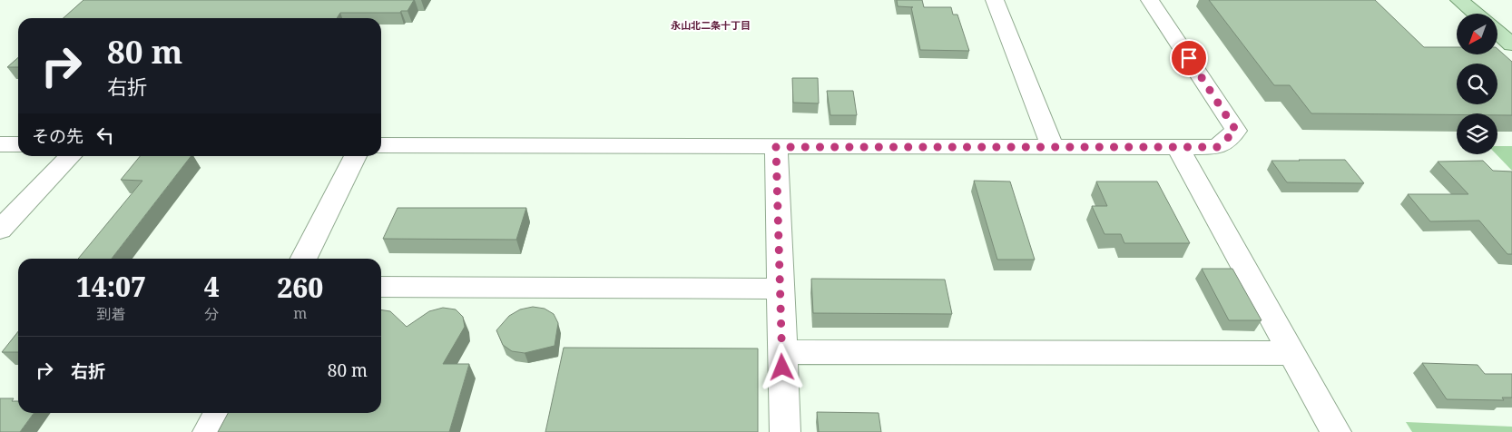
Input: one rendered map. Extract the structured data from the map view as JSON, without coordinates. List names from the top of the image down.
{
  "districts": ["永山北二条十丁目"],
  "north": "bottom left",
  "page": {
    "turn": ["80 m", "右折"],
    "then": "その先",
    "eta": [
      "14:07",
      "到着",
      "4",
      "分",
      "260",
      "m"
    ],
    "list": [
      {
        "name": "右折",
        "value": "80 m"
      }
    ]
  }
}
